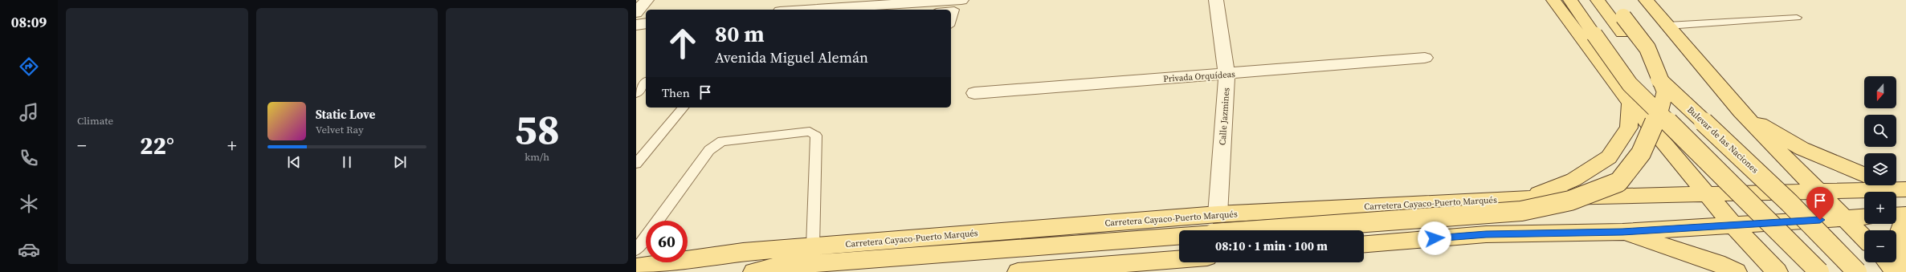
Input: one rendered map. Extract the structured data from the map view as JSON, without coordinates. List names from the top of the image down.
{
  "streets": {
    "main road": ["Bulevar de las Naciones", "Carretera Cayaco-Puerto Marqués"],
    "street": ["Privada Orquídeas", "Calle Jazmines"]
  },
  "crossings": [
    ["Privada Orquídeas", "Calle Jazmines"],
    ["Calle Jazmines", "Carretera Cayaco-Puerto Marqués"]
  ],
  "north": "bottom",
  "page": {
    "tabs": "08:09",
    "tile": [
      "Climate",
      ["58", "km/h"]
    ],
    "turn": ["80 m", "Avenida Miguel Alemán"],
    "map_buttons": ["+", "−"],
    "then": "Then",
    "song": ["Static Love", "Velvet Ray"],
    "heat": ["−", "22°", "+"],
    "limit": "60",
    "trip": "08:10 · 1 min · 100 m"
  }
}
